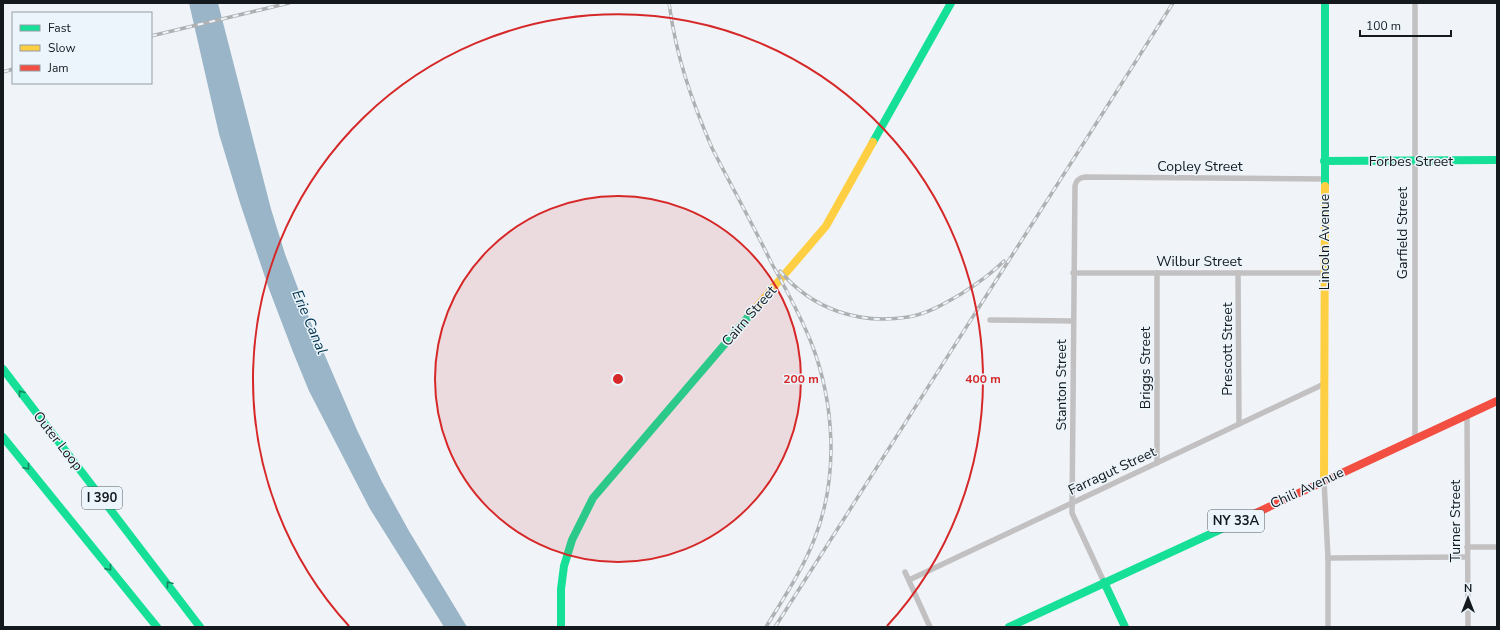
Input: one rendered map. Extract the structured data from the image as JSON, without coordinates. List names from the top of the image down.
{
  "streets": {
    "main road": [
      "Forbes Street",
      "Lincoln Avenue",
      "Cairn Street",
      "Outer Loop",
      "Chili Avenue",
      "I 390",
      "NY 33A"
    ],
    "street": [
      "Copley Street",
      "Garfield Street",
      "Wilbur Street",
      "Prescott Street",
      "Briggs Street",
      "Stanton Street",
      "Farragut Street",
      "Turner Street"
    ]
  },
  "crossings": [
    ["Forbes Street", "Garfield Street"],
    ["Forbes Street", "Lincoln Avenue"],
    ["Copley Street", "Lincoln Avenue"],
    ["Copley Street", "Stanton Street"],
    ["Garfield Street", "Chili Avenue"],
    ["Lincoln Avenue", "Wilbur Street"],
    ["Lincoln Avenue", "Farragut Street"],
    ["Lincoln Avenue", "Chili Avenue"],
    ["Wilbur Street", "Prescott Street"],
    ["Wilbur Street", "Briggs Street"],
    ["Wilbur Street", "Stanton Street"],
    ["Prescott Street", "Farragut Street"],
    ["Briggs Street", "Farragut Street"],
    ["Stanton Street", "Farragut Street"],
    ["Stanton Street", "Chili Avenue"],
    ["Chili Avenue", "Turner Street"]
  ],
  "water": ["Erie Canal"],
  "legend": ["Fast", "Slow", "Jam"],
  "scale_bar": "100 m",
  "north": "top",
  "rings": ["200 m", "400 m"]
}
